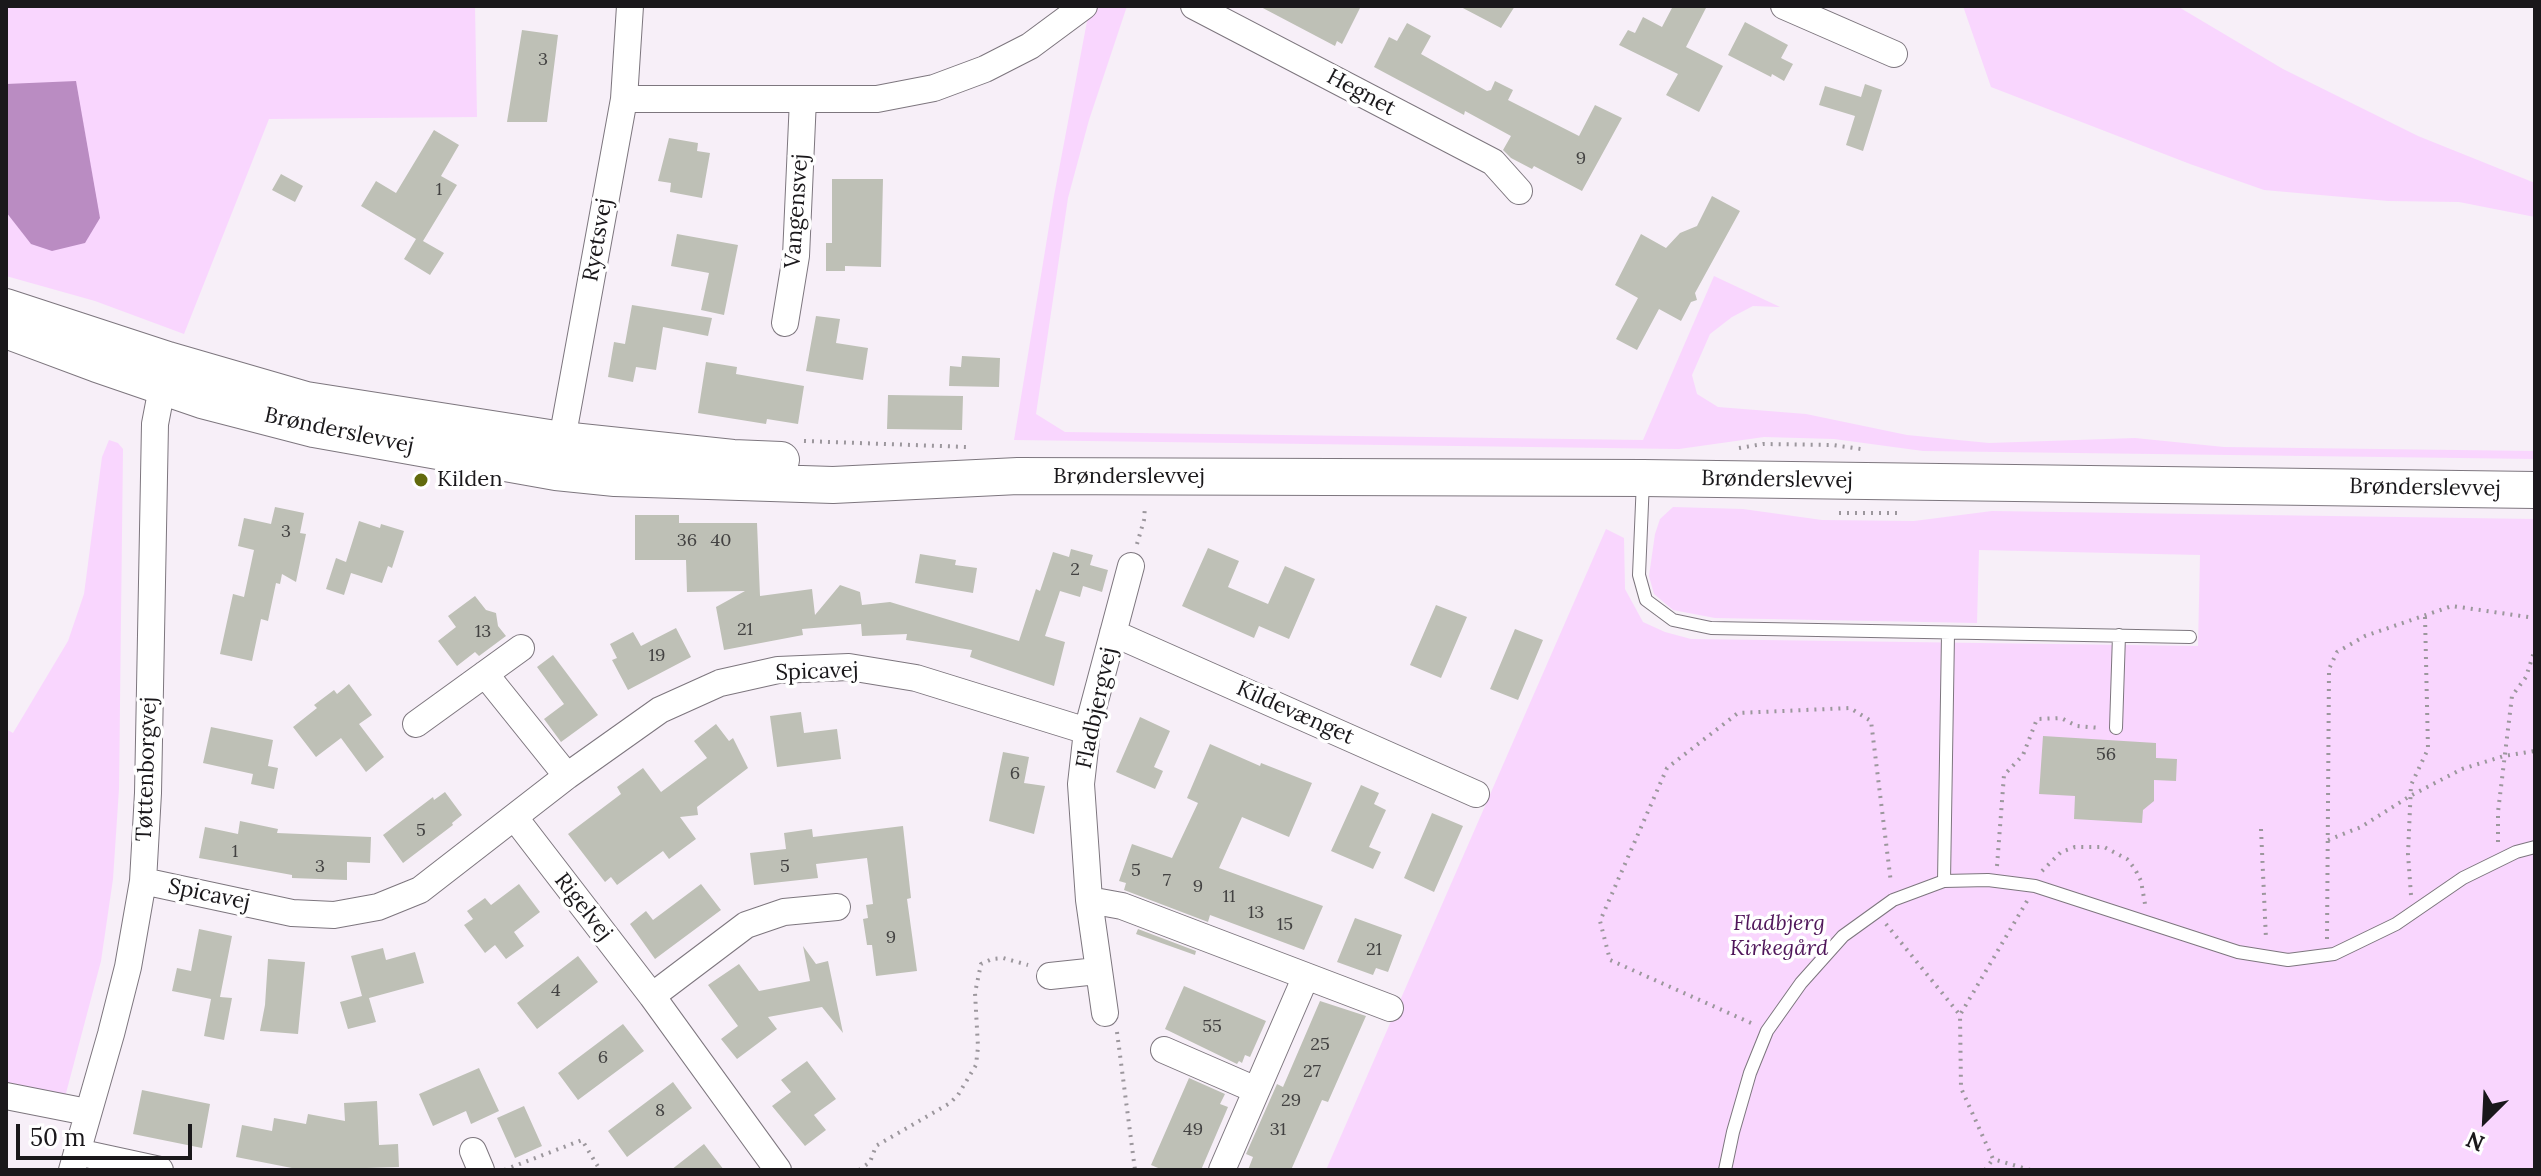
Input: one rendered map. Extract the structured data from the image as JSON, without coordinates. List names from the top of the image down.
{
  "streets": {
    "main road": ["Brønderslevvej"],
    "street": [
      "Hegnet",
      "Vangensvej",
      "Ryetsvej",
      "Spicavej",
      "Fladbjergvej",
      "Kildevænget",
      "Tøttenborgvej",
      "Rigelvej"
    ]
  },
  "crossings": [
    ["Ryetsvej", "Brønderslevvej"],
    ["Brønderslevvej", "Tøttenborgvej"],
    ["Spicavej", "Fladbjergvej"],
    ["Spicavej", "Tøttenborgvej"],
    ["Spicavej", "Rigelvej"],
    ["Fladbjergvej", "Kildevænget"]
  ],
  "parks": ["Fladbjerg Kirkegård"],
  "places": ["Kilden"],
  "house_numbers": [
    "3",
    "9",
    "1",
    "3",
    "36",
    "40",
    "2",
    "21",
    "13",
    "19",
    "56",
    "6",
    "5",
    "1",
    "3",
    "5",
    "5",
    "7",
    "9",
    "11",
    "13",
    "15",
    "9",
    "21",
    "4",
    "55",
    "25",
    "6",
    "27",
    "29",
    "8",
    "49",
    "31"
  ],
  "scale_bar": "50 m",
  "north": "bottom left"
}
